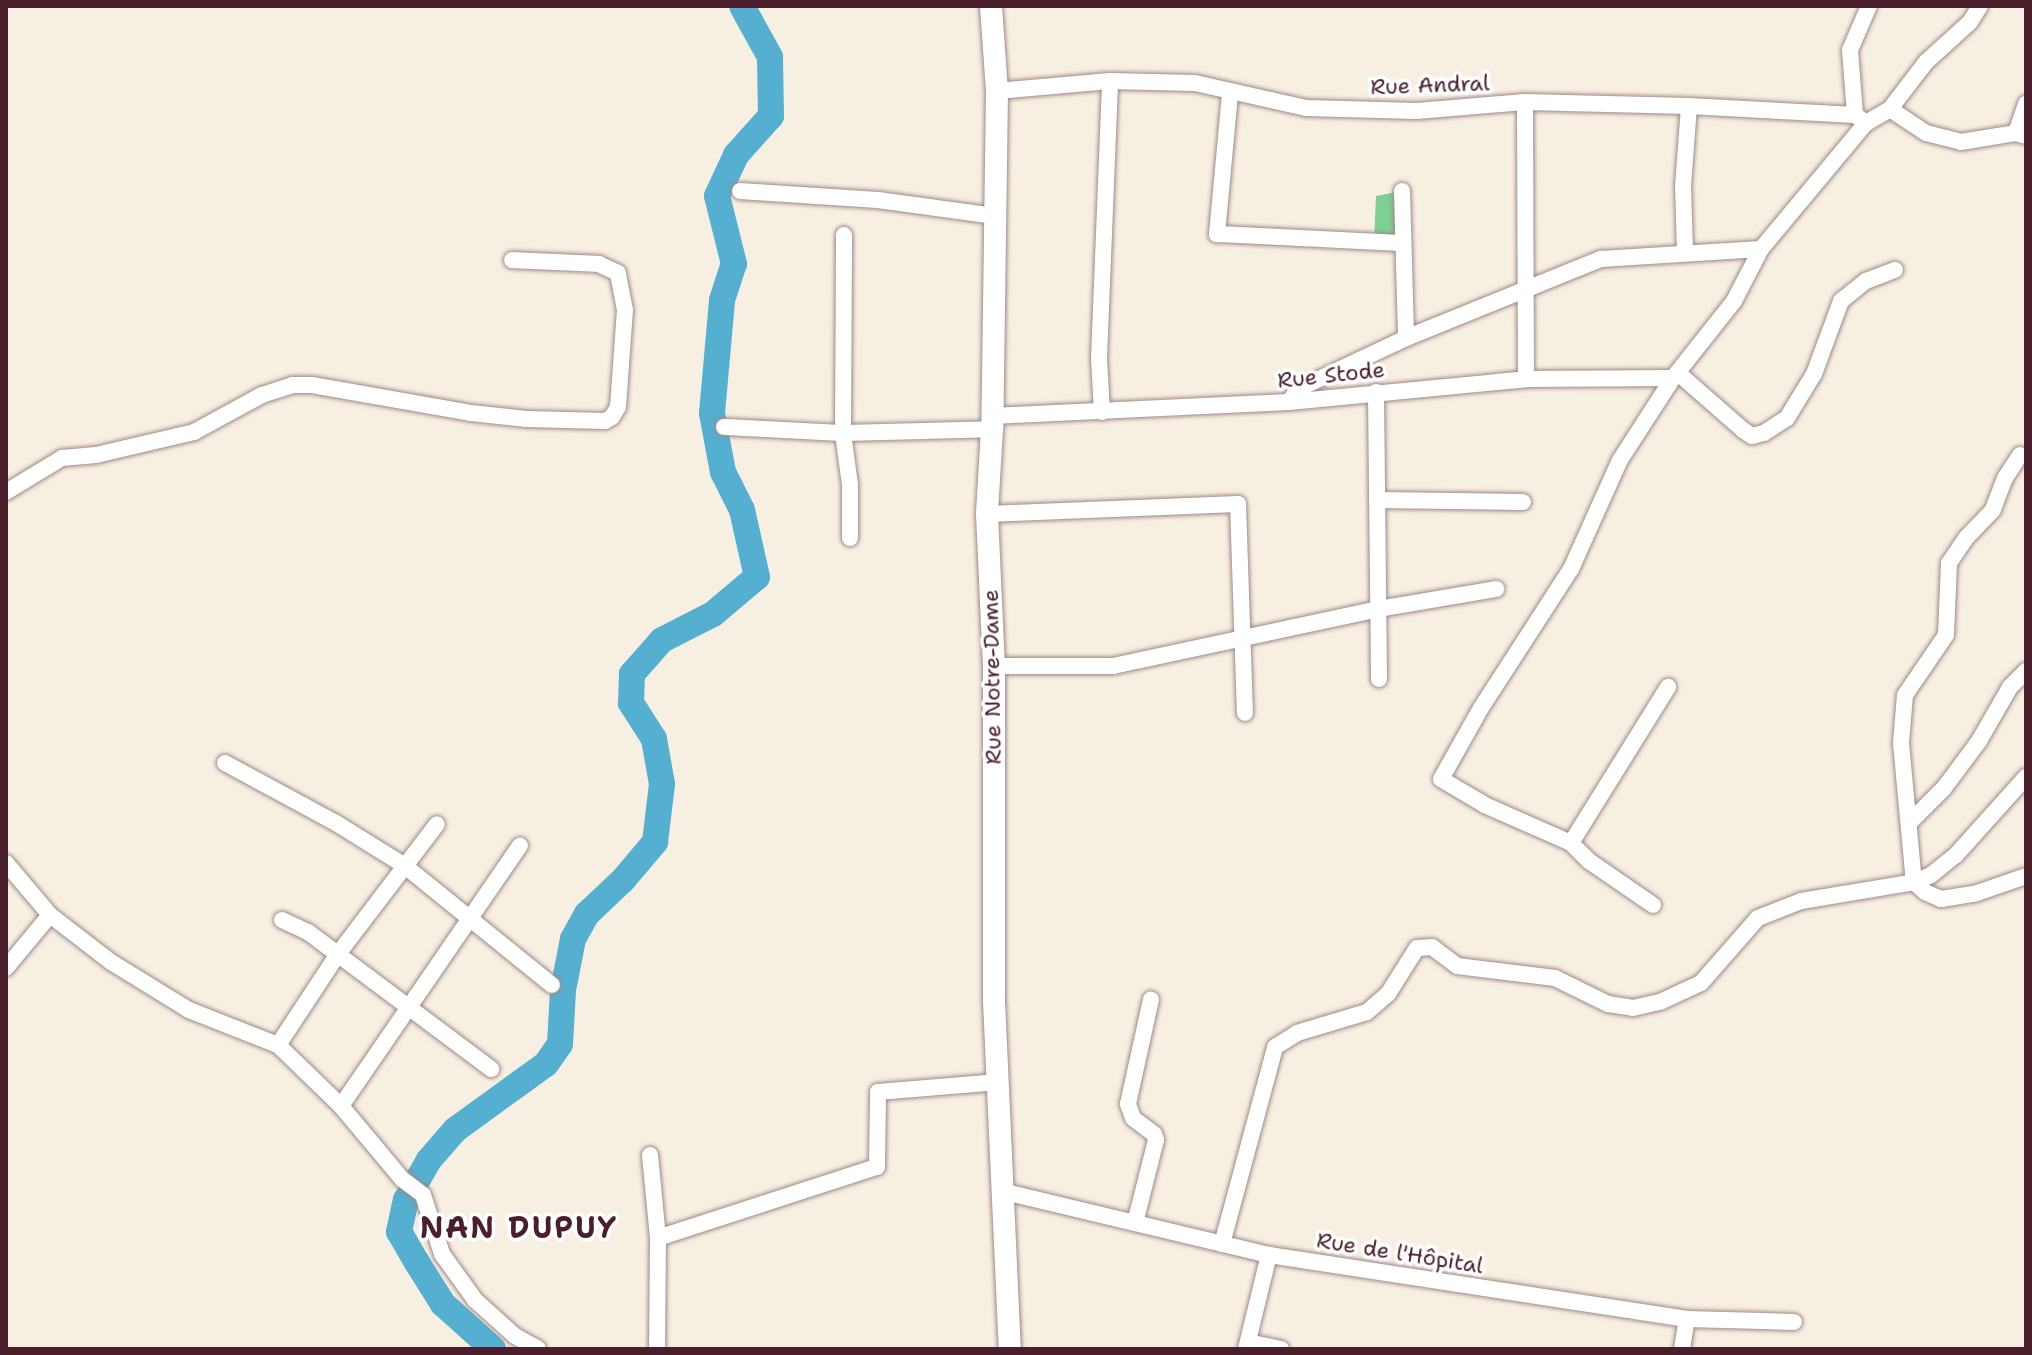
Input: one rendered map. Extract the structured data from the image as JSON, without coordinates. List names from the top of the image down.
{
  "streets": {
    "street": [
      "Rue Andral",
      "Rue Stode",
      "Rue Notre-Dame",
      "Rue de l'Hôpital"
    ]
  },
  "crossings": [
    ["Rue Andral", "Rue Notre-Dame"],
    ["Rue Stode", "Rue Notre-Dame"],
    ["Rue Notre-Dame", "Rue de l'Hôpital"]
  ],
  "districts": ["NAN DUPUY"]
}
